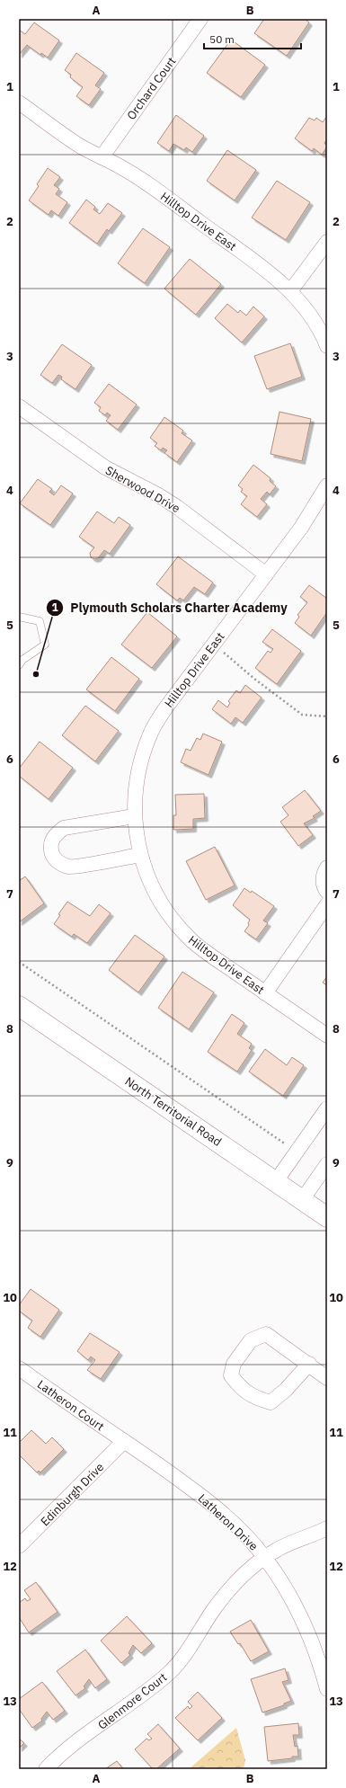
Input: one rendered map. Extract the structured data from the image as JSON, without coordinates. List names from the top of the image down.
{
  "streets": {
    "main road": ["North Territorial Road"],
    "street": [
      "Orchard Court",
      "Hilltop Drive East",
      "Sherwood Drive",
      "Latheron Court",
      "Edinburgh Drive",
      "Latheron Drive",
      "Glenmore Court"
    ]
  },
  "crossings": [
    ["Orchard Court", "Hilltop Drive East"],
    ["Hilltop Drive East", "Sherwood Drive"],
    ["Latheron Court", "Edinburgh Drive"],
    ["Latheron Court", "Latheron Drive"],
    ["Edinburgh Drive", "Latheron Drive"],
    ["Latheron Drive", "Glenmore Court"]
  ],
  "places": ["Plymouth Scholars Charter Academy"],
  "scale_bar": "50 m",
  "grid": {
    "columns": ["A", "B"],
    "rows": [
      "1",
      "2",
      "3",
      "4",
      "5",
      "6",
      "7",
      "8",
      "9",
      "10",
      "11",
      "12",
      "13"
    ]
  }
}
